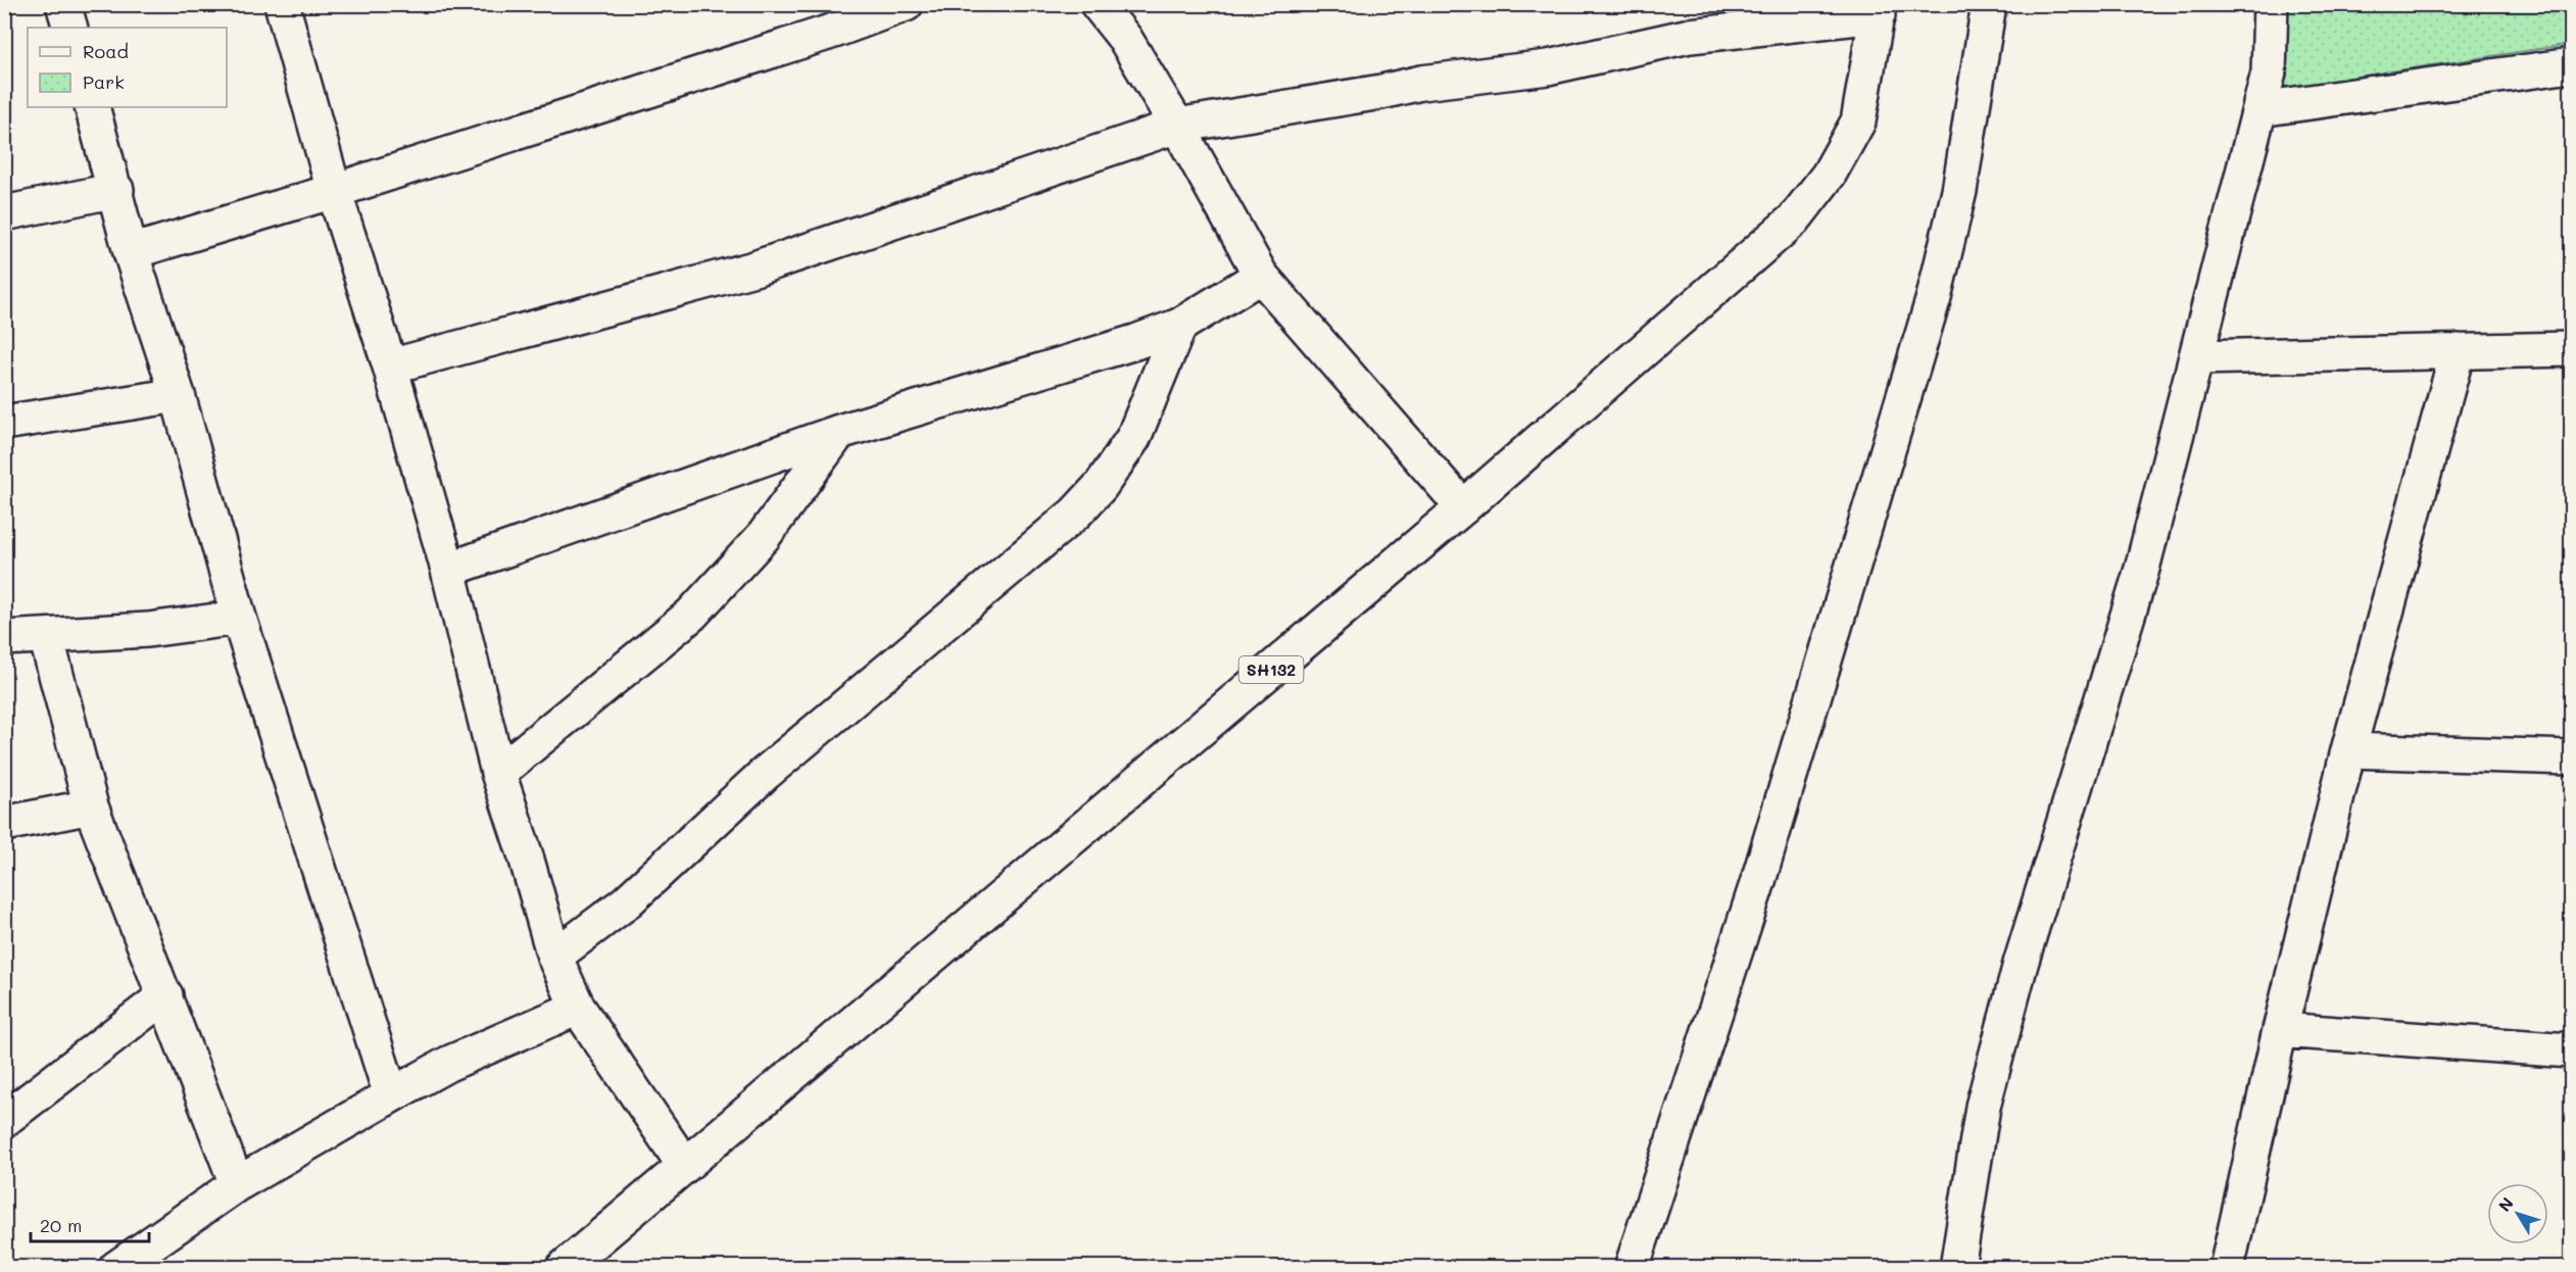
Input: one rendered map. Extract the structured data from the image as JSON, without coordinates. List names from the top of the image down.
{
  "streets": {
    "street": ["SH132"]
  },
  "legend": ["Road", "Park"],
  "scale_bar": "20 m",
  "north": "top left"
}
